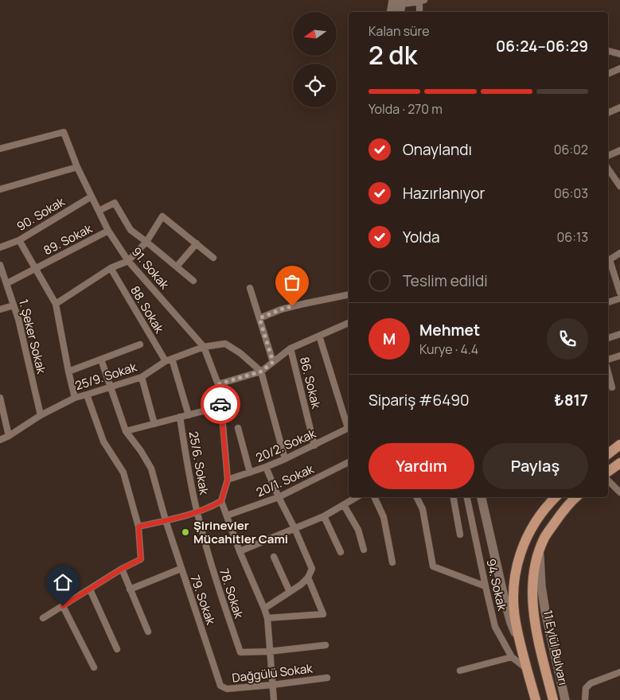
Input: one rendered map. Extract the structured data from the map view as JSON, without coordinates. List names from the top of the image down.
{
  "streets": {
    "main road": ["11 Eylül Bulvarı"],
    "street": [
      "90. Sokak",
      "89. Sokak",
      "91. Sokak",
      "88. Sokak",
      "1. Şeker Sokak",
      "25/9. Sokak",
      "86. Sokak",
      "20/2. Sokak",
      "25/6. Sokak",
      "20/1. Sokak",
      "94. Sokak",
      "78. Sokak",
      "79. Sokak",
      "Dağgülü Sokak"
    ]
  },
  "crossings": [
    ["90. Sokak", "89. Sokak"],
    ["90. Sokak", "91. Sokak"],
    ["89. Sokak", "91. Sokak"],
    ["89. Sokak", "1. Şeker Sokak"],
    ["89. Sokak", "25/9. Sokak"],
    ["91. Sokak", "25/9. Sokak"],
    ["88. Sokak", "25/9. Sokak"],
    ["1. Şeker Sokak", "25/9. Sokak"],
    ["25/9. Sokak", "79. Sokak"],
    ["86. Sokak", "20/2. Sokak"],
    ["25/6. Sokak", "78. Sokak"],
    ["79. Sokak", "Dağgülü Sokak"]
  ],
  "places": ["Şirinevler Mücahitler Cami"],
  "north": "left",
  "page": {
    "heading": ["2 dk", "Kalan süre", "06:24–06:29"],
    "panel": [
      "Mehmet",
      "Kurye · 4.4",
      "Sipariş #6490",
      "₺817"
    ],
    "bar": "Yolda · 270 m",
    "list": [
      ["Onaylandı", "06:02"],
      ["Hazırlanıyor", "06:03"],
      ["Yolda", "06:13"],
      "Teslim edildi"
    ],
    "round": "M",
    "buttons": ["Yardım", "Paylaş"]
  }
}
